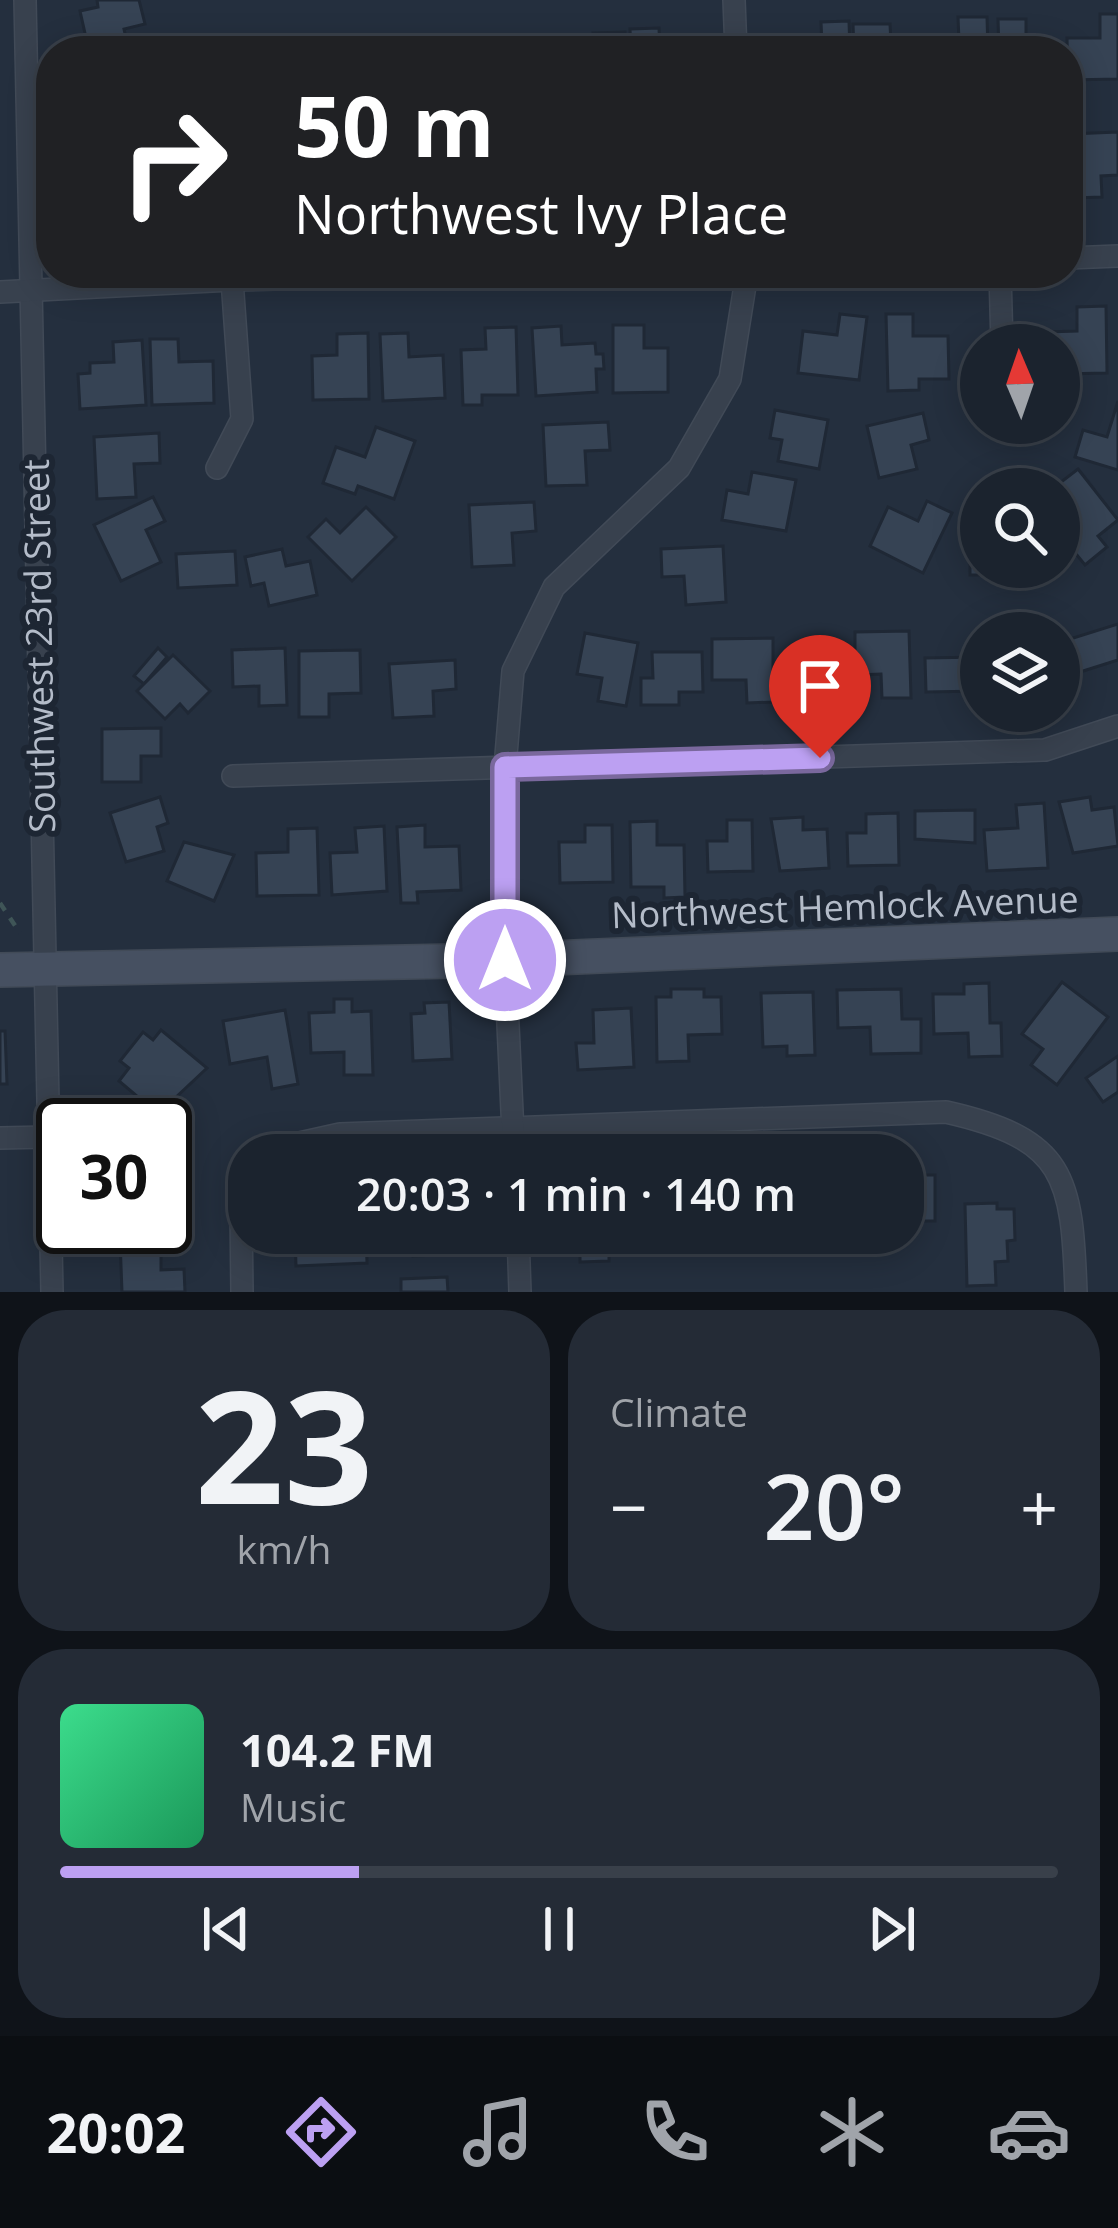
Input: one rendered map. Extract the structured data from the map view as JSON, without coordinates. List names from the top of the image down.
{
  "streets": {
    "street": ["Southwest 23rd Street", "Northwest Hemlock Avenue"]
  },
  "crossings": [
    ["Southwest 23rd Street", "Northwest Hemlock Avenue"]
  ],
  "north": "top",
  "page": {
    "turn": ["50 m", "Northwest Ivy Place"],
    "limit": "30",
    "trip": "20:03 · 1 min · 140 m",
    "tile": [
      ["23", "km/h"],
      "Climate"
    ],
    "heat": ["−", "20°", "+"],
    "song": ["104.2 FM", "Music"],
    "tabs": "20:02"
  }
}
